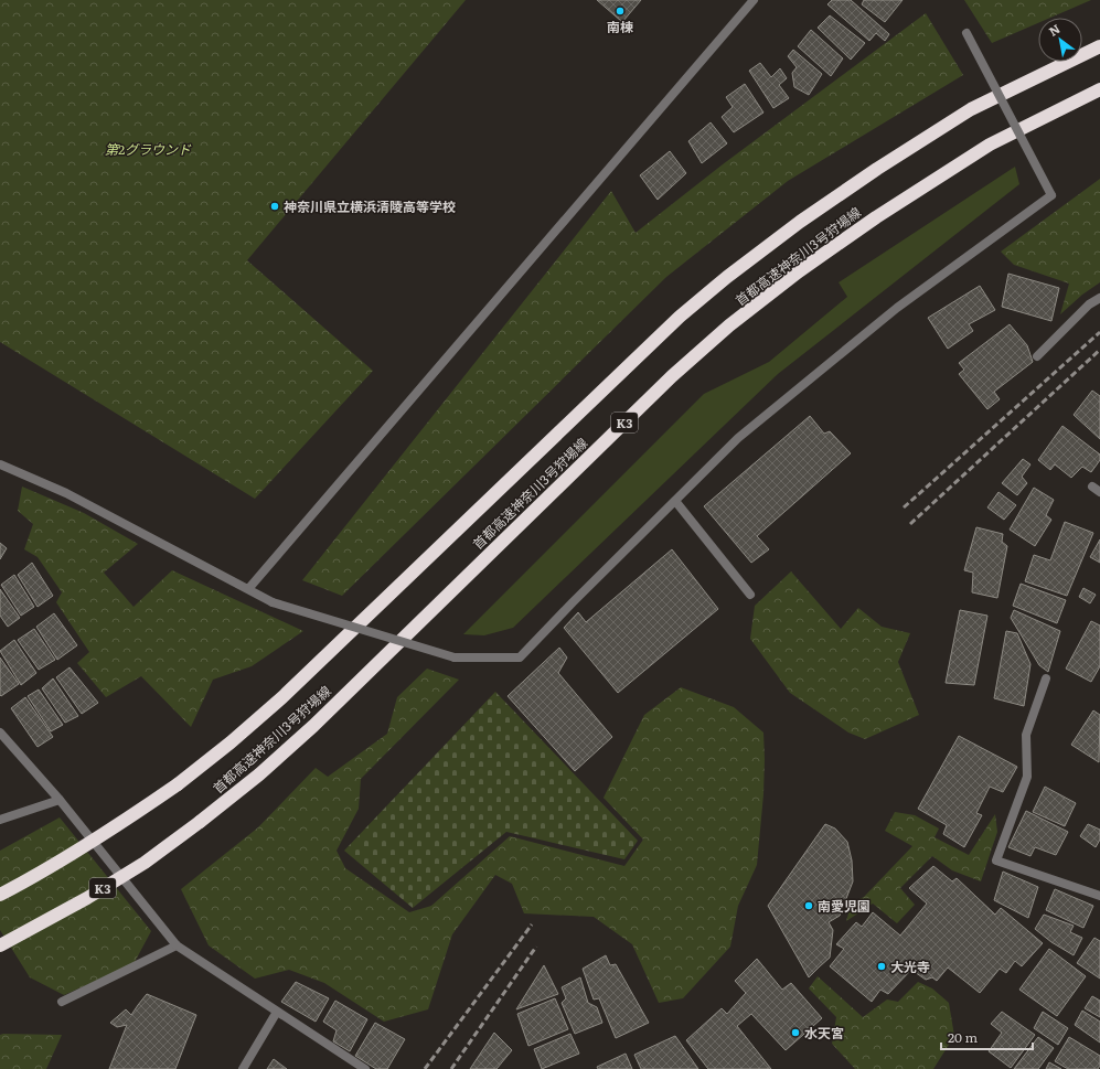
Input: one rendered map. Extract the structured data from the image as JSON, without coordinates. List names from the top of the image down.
{
  "streets": {
    "highway": ["首都高速神奈川3号狩場線", "K3"]
  },
  "parks": ["第2グラウンド"],
  "places": [
    "南棟",
    "神奈川県立横浜清陵高等学校",
    "南愛児園",
    "大光寺",
    "水天宮"
  ],
  "scale_bar": "20 m",
  "north": "top left"
}
